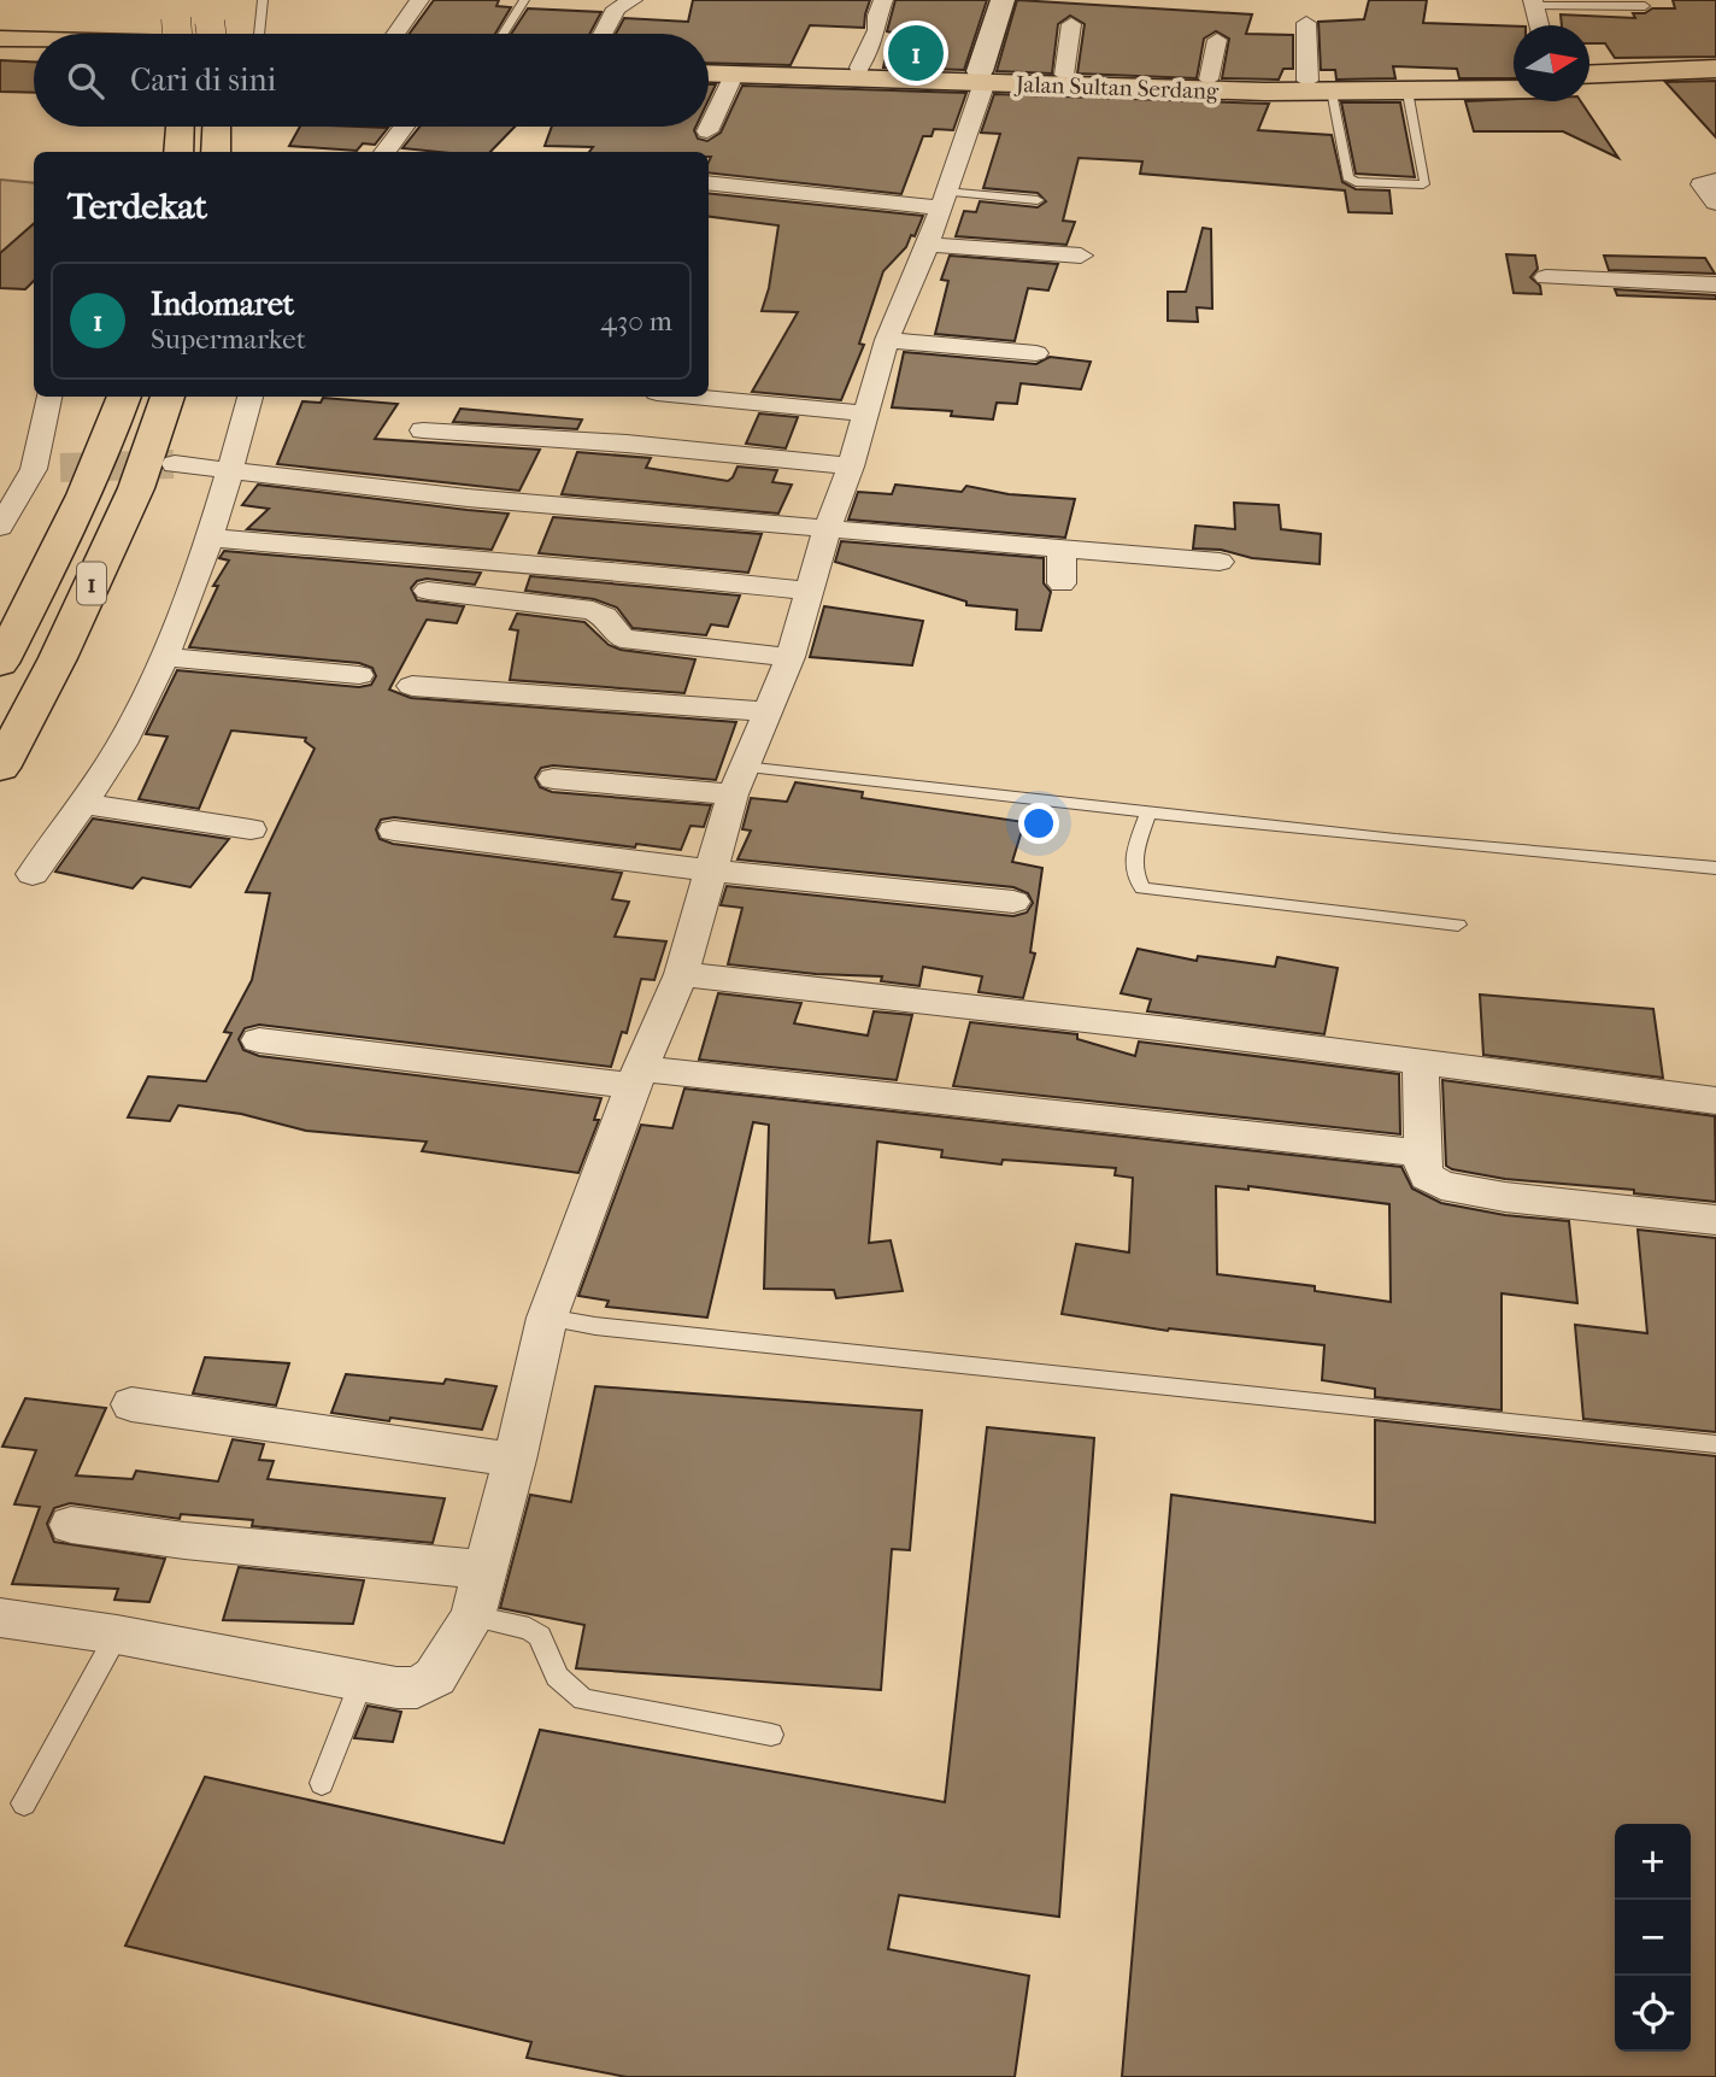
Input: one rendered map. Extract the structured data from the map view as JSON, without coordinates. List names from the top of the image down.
{
  "streets": {
    "highway": ["Jalan Sultan Serdang", "1"]
  },
  "north": "right",
  "page": {
    "pins": "1",
    "search": "Cari di sini",
    "heading": "Terdekat",
    "list": [
      {
        "mark": "1",
        "name": "Indomaret",
        "note": "Supermarket",
        "value": "430 m"
      }
    ],
    "map_buttons": ["+", "−"]
  }
}
